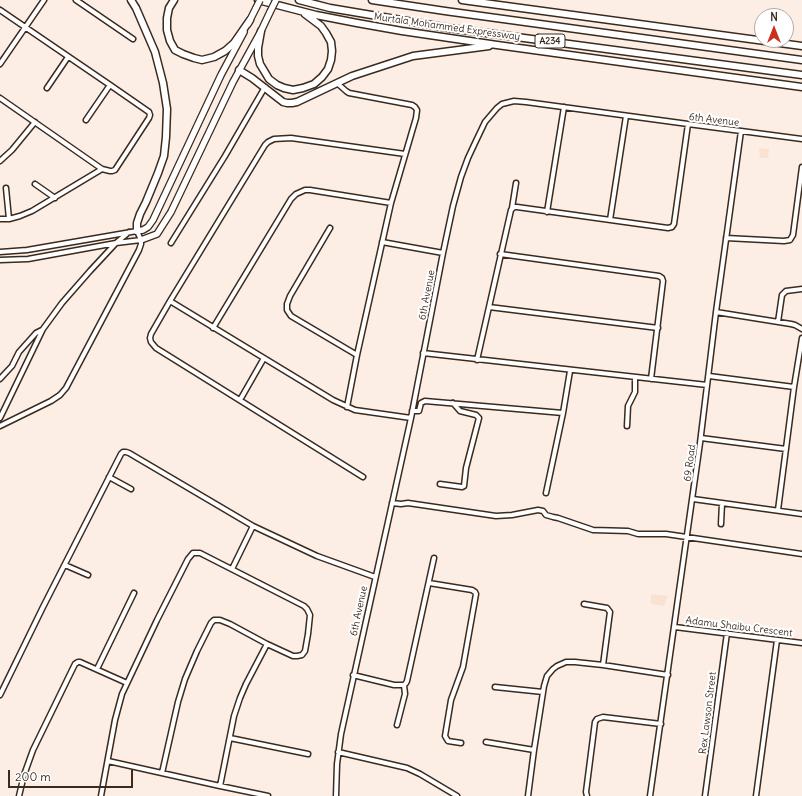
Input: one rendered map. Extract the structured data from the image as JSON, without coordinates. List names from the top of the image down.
{
  "streets": {
    "highway": ["Murtala Mohammed Expressway", "A234"],
    "street": [
      "6th Avenue",
      "69 Road",
      "Adamu Shaibu Crescent",
      "Rex Lawson Street"
    ]
  },
  "crossings": [
    ["6th Avenue", "69 Road"],
    ["69 Road", "Adamu Shaibu Crescent"],
    ["Adamu Shaibu Crescent", "Rex Lawson Street"]
  ],
  "scale_bar": "200 m",
  "north": "top"
}
